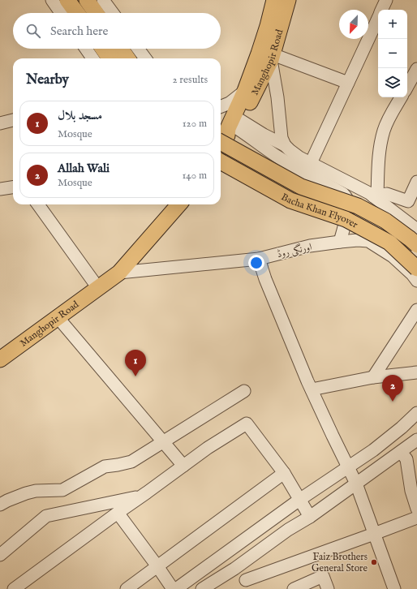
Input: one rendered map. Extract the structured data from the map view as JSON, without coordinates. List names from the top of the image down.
{
  "streets": {
    "main road": ["Manghopir Road", "Bacha Khan Flyover"],
    "street": ["اورنگی روڈ"]
  },
  "crossings": [
    ["Manghopir Road", "Bacha Khan Flyover"],
    ["Manghopir Road", "اورنگی روڈ"]
  ],
  "places": ["Faiz Brothers General Store"],
  "north": "bottom left",
  "page": {
    "map_buttons": ["+", "−"],
    "search": "Search here",
    "heading": ["Nearby", "2 results"],
    "list": [
      {
        "mark": "1",
        "name": "مسجد بلال",
        "note": "Mosque",
        "value": "120 m"
      },
      {
        "mark": "2",
        "name": "Allah Wali",
        "note": "Mosque",
        "value": "140 m"
      }
    ],
    "pins": ["1", "2"]
  }
}
